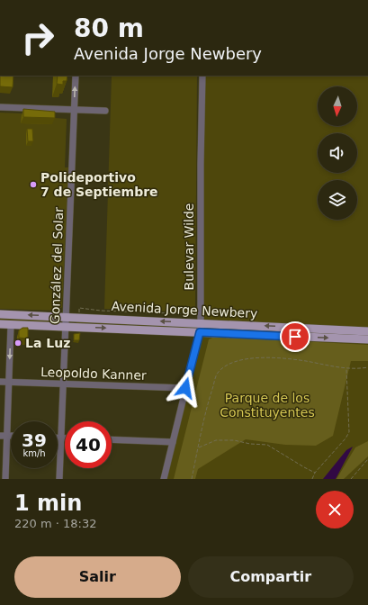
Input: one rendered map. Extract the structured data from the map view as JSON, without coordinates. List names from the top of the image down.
{
  "streets": {
    "main road": ["Avenida Jorge Newbery"],
    "street": ["Bulevar Wilde", "González del Solar", "Leopoldo Kanner"]
  },
  "crossings": [
    ["Bulevar Wilde", "Avenida Jorge Newbery"],
    ["Bulevar Wilde", "Leopoldo Kanner"],
    ["González del Solar", "Avenida Jorge Newbery"],
    ["González del Solar", "Leopoldo Kanner"]
  ],
  "parks": ["Parque de los Constituyentes"],
  "places": ["Polideportivo 7 de Septiembre", "La Luz"],
  "north": "bottom",
  "page": {
    "turn": ["80 m", "Avenida Jorge Newbery"],
    "speed": "39 km/h",
    "limit": "40",
    "heading": ["1 min", "220 m · 18:32"],
    "buttons": ["Salir", "Compartir"]
  }
}
